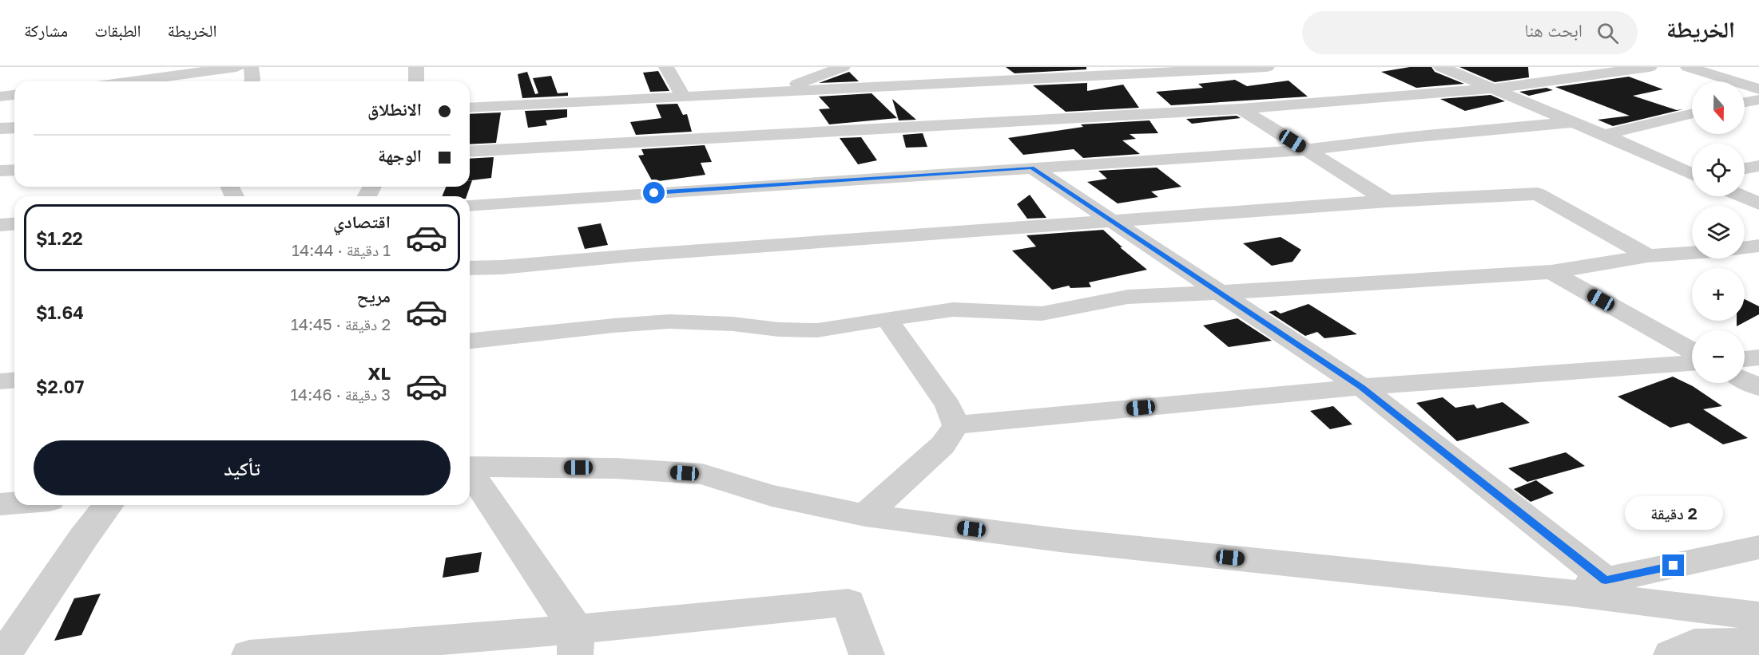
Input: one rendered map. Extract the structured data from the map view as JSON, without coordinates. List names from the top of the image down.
{
  "north": "bottom",
  "page": {
    "header": "الخريطة",
    "search": "ابحث هنا",
    "nav": ["الخريطة", "الطبقات", "مشاركة"],
    "map_buttons": ["+", "−"],
    "banner": ["الانطلاق", "الوجهة"],
    "list": [
      {
        "name": "اقتصادي",
        "note": "1 دقيقة · 14:44",
        "value": "$1.22"
      },
      {
        "name": "مريح",
        "note": "2 دقيقة · 14:45",
        "value": "$1.64"
      },
      {
        "name": "XL",
        "note": "3 دقيقة · 14:46",
        "value": "$2.07"
      }
    ],
    "buttons": "تأكيد",
    "bubble": "2 دقيقة"
  }
}
